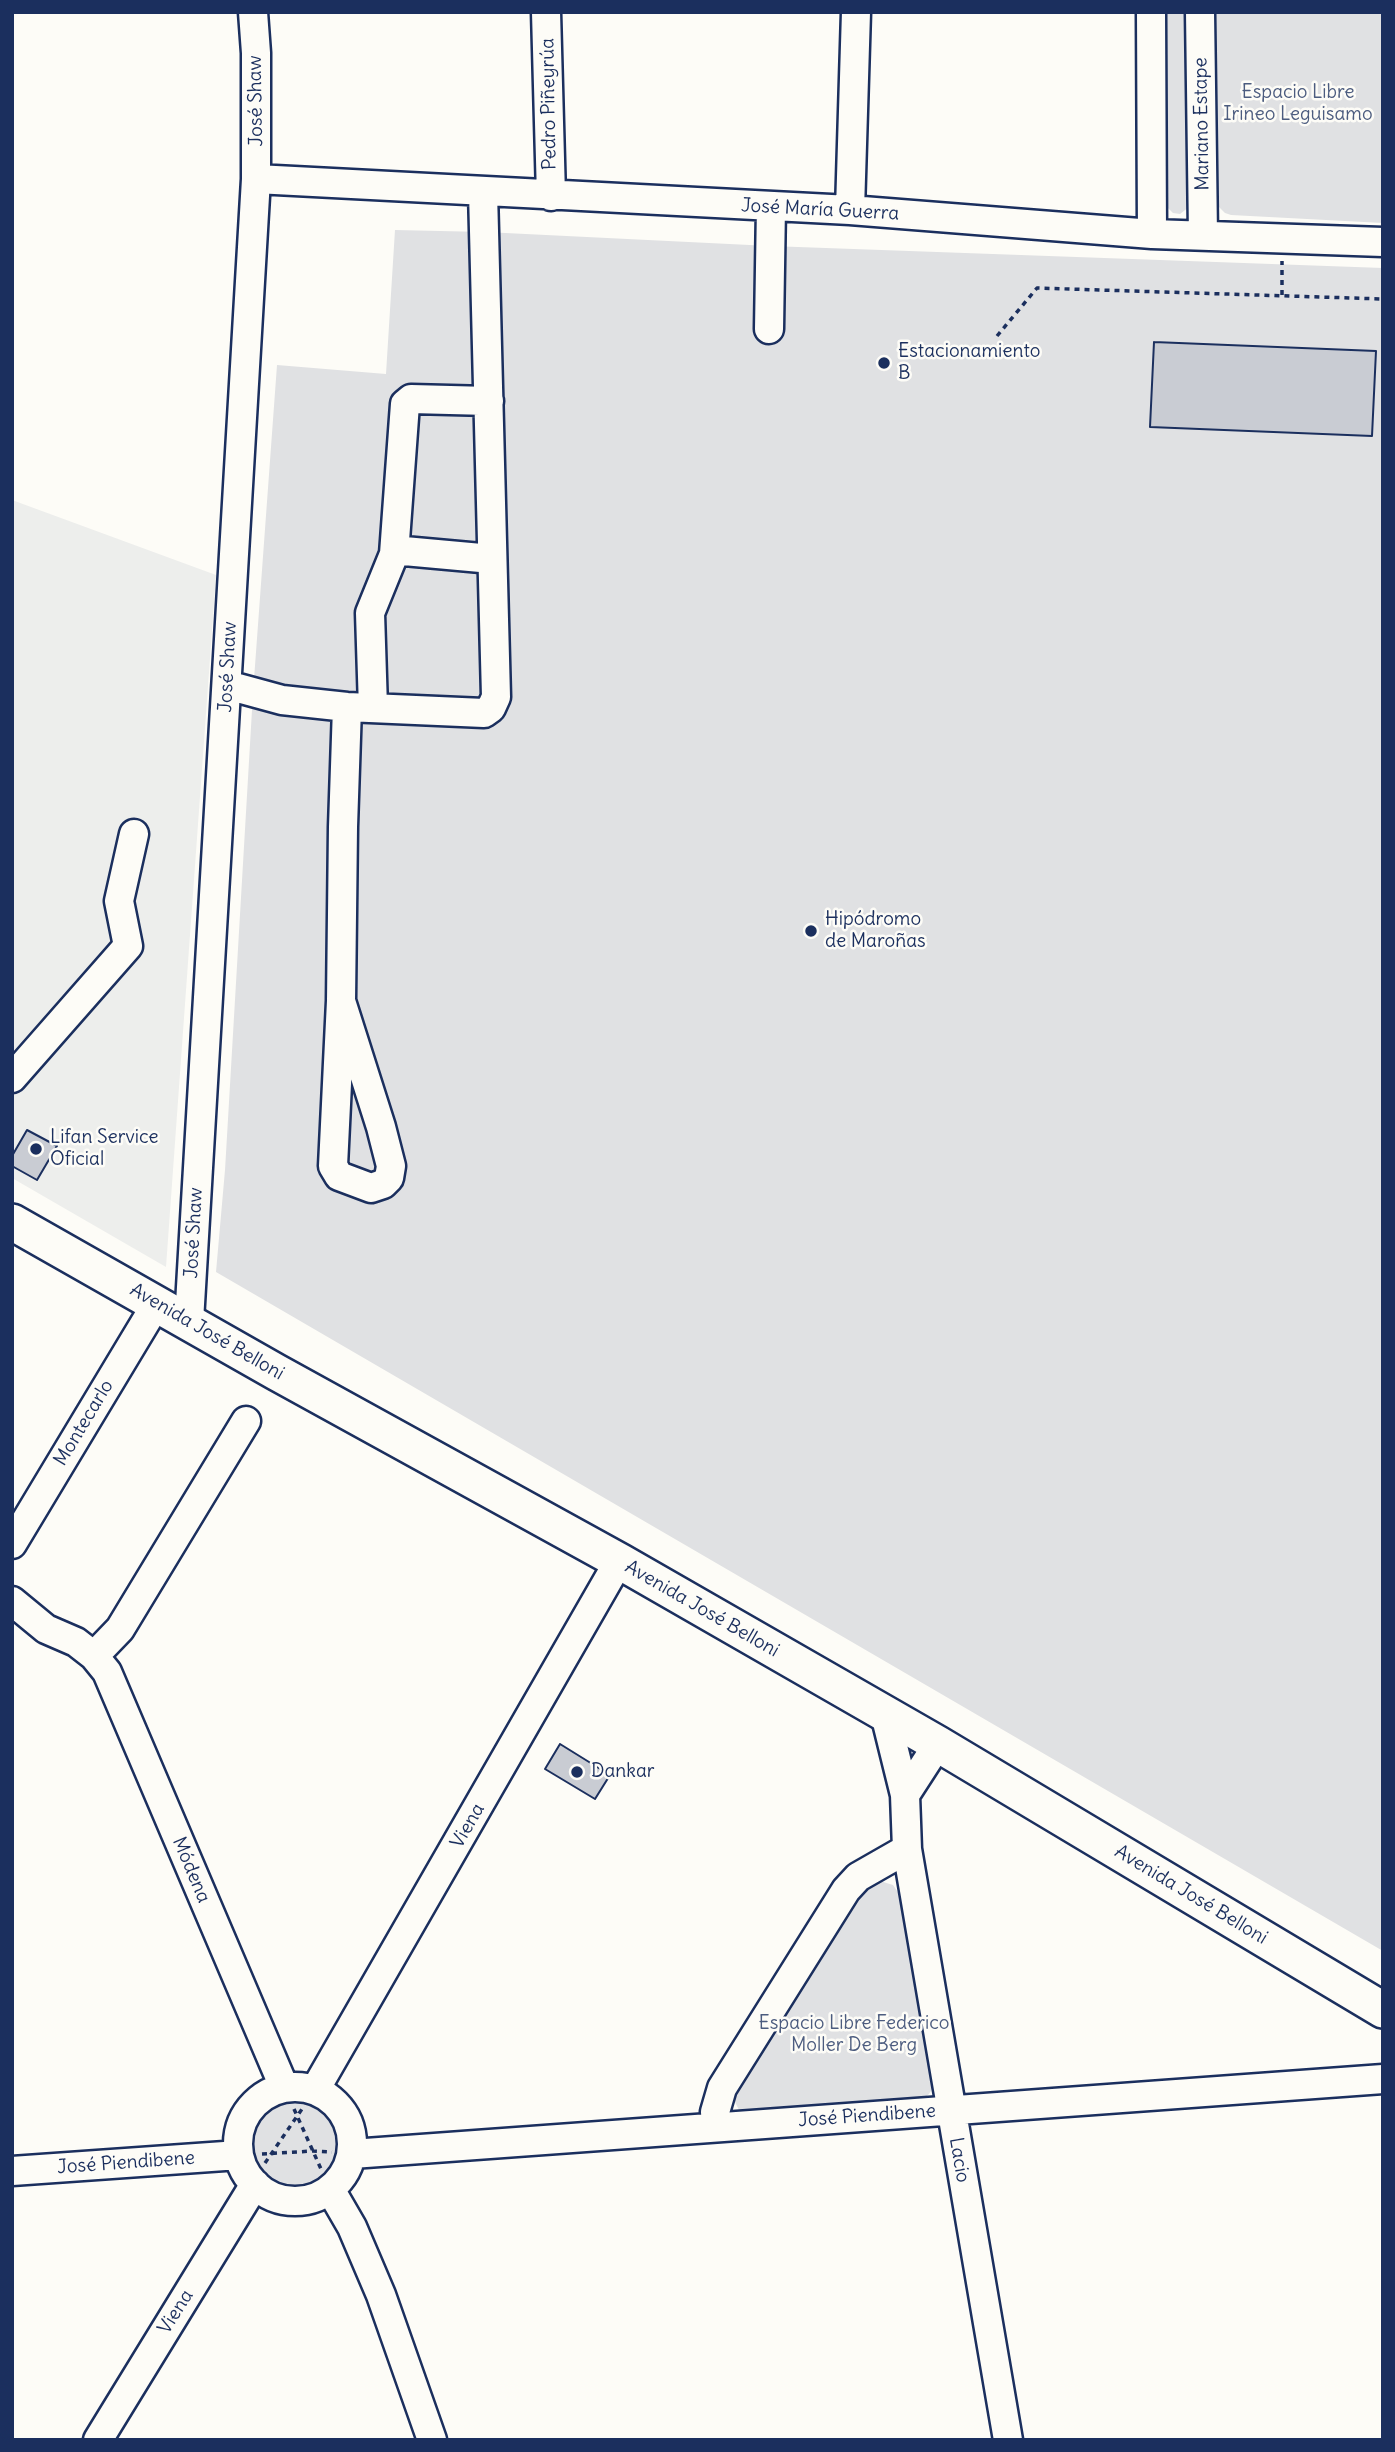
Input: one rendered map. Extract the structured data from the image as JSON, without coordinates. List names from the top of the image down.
{
  "streets": {
    "main road": ["Avenida José Belloni"],
    "street": [
      "José Shaw",
      "Pedro Piñeyrúa",
      "Mariano Estape",
      "José María Guerra",
      "Montecarlo",
      "Viena",
      "Módena",
      "José Piendibene",
      "Lacio"
    ]
  },
  "crossings": [
    ["José Shaw", "José María Guerra"],
    ["José Shaw", "Avenida José Belloni"],
    ["Pedro Piñeyrúa", "José María Guerra"],
    ["Mariano Estape", "José María Guerra"],
    ["Avenida José Belloni", "Montecarlo"],
    ["Avenida José Belloni", "Viena"],
    ["Avenida José Belloni", "Lacio"],
    ["José Piendibene", "Lacio"]
  ],
  "parks": ["Espacio Libre Irineo Leguisamo", "Espacio Libre Federico Moller De Berg"],
  "places": [
    "Estacionamiento B",
    "Hipódromo de Maroñas",
    "Lifan Service Oficial",
    "Dankar"
  ]
}
